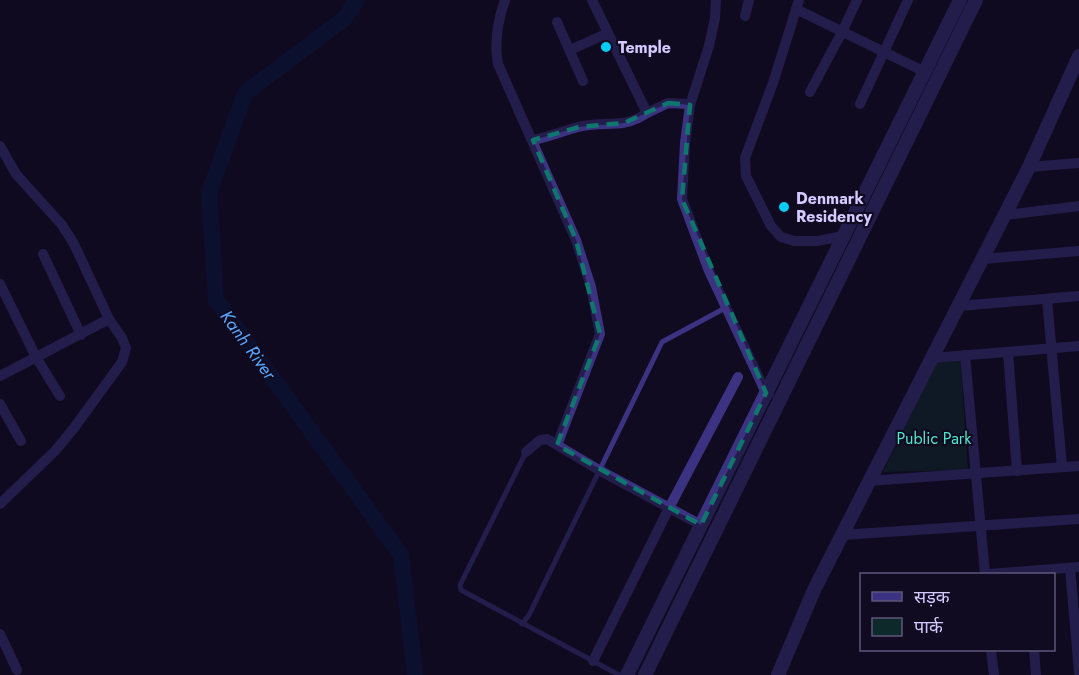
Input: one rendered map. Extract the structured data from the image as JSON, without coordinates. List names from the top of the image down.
{
  "water": ["Kanh River"],
  "parks": ["Public Park"],
  "places": ["Temple", "Denmark Residency"],
  "legend": ["सड़क", "पार्क"]
}
